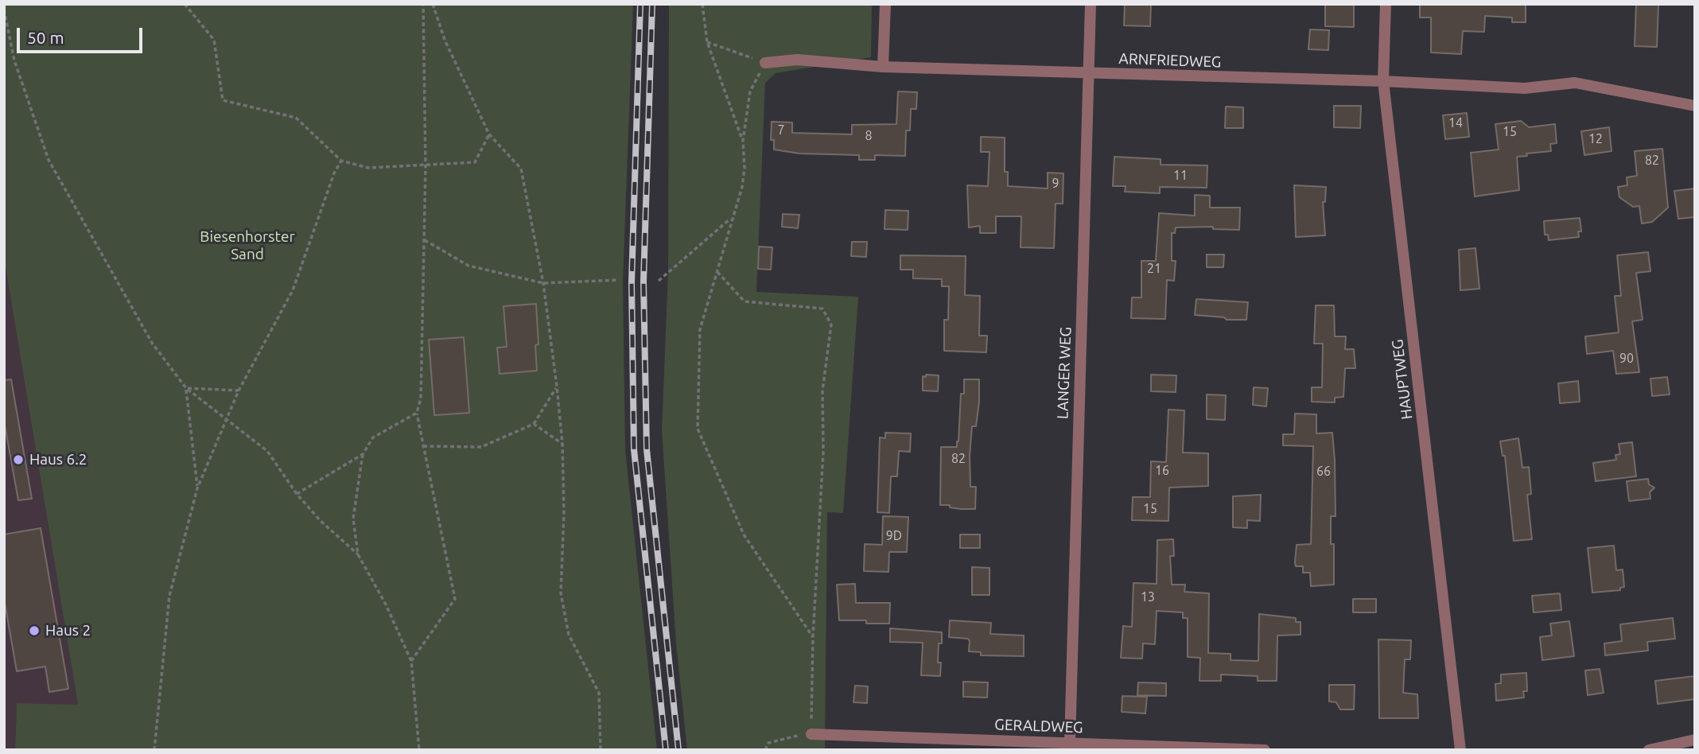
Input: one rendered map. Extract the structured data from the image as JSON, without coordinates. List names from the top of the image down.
{
  "streets": {
    "street": [
      "ARNFRIEDWEG",
      "LANGER WEG",
      "HAUPTWEG",
      "GERALDWEG"
    ]
  },
  "crossings": [
    ["ARNFRIEDWEG", "LANGER WEG"],
    ["ARNFRIEDWEG", "HAUPTWEG"],
    ["LANGER WEG", "GERALDWEG"]
  ],
  "parks": ["Biesenhorster Sand"],
  "places": ["Haus 6.2", "Haus 2"],
  "house_numbers": [
    "14",
    "7",
    "15",
    "8",
    "12",
    "82",
    "11",
    "9",
    "21",
    "90",
    "82",
    "16",
    "66",
    "15",
    "9D",
    "13"
  ],
  "scale_bar": "50 m"
}
